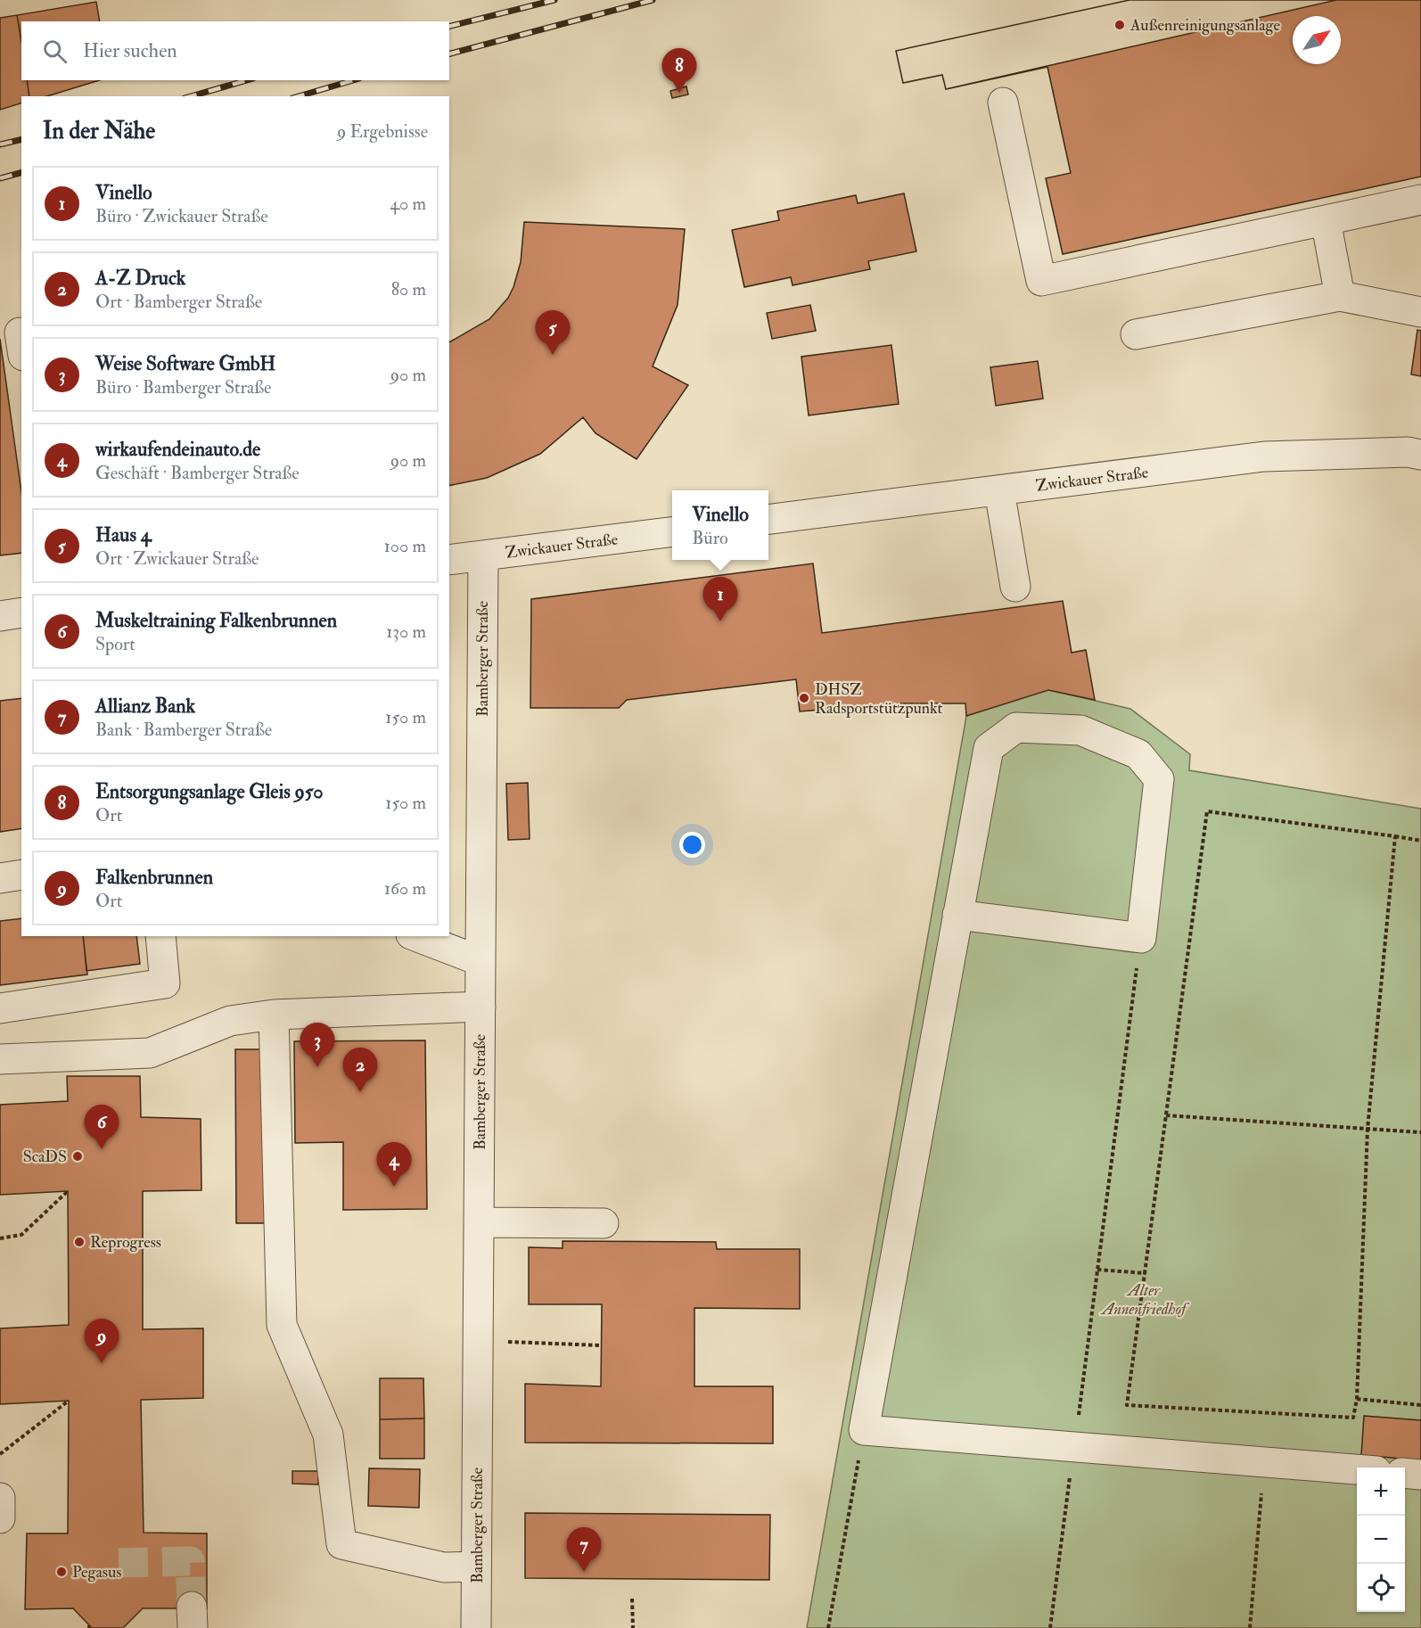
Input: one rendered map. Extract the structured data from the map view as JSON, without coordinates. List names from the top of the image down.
{
  "streets": {
    "street": ["Zwickauer Straße", "Bamberger Straße"]
  },
  "crossings": [
    ["Zwickauer Straße", "Bamberger Straße"]
  ],
  "parks": ["Alter Annenfriedhof"],
  "places": [
    "Außenreinigungsanlage",
    "DHSZ Radsportstützpunkt",
    "ScaDS",
    "Reprogress",
    "Pegasus"
  ],
  "north": "top right",
  "page": {
    "search": "Hier suchen",
    "pins": [
      "8",
      "5",
      "1",
      "3",
      "2",
      "6",
      "4",
      "9",
      "7"
    ],
    "heading": ["In der Nähe", "9 Ergebnisse"],
    "list": [
      {
        "mark": "1",
        "name": "Vinello",
        "note": "Büro · Zwickauer Straße",
        "value": "40 m"
      },
      {
        "mark": "2",
        "name": "A-Z Druck",
        "note": "Ort · Bamberger Straße",
        "value": "80 m"
      },
      {
        "mark": "3",
        "name": "Weise Software GmbH",
        "note": "Büro · Bamberger Straße",
        "value": "90 m"
      },
      {
        "mark": "4",
        "name": "wirkaufendeinauto.de",
        "note": "Geschäft · Bamberger Straße",
        "value": "90 m"
      },
      {
        "mark": "5",
        "name": "Haus 4",
        "note": "Ort · Zwickauer Straße",
        "value": "100 m"
      },
      {
        "mark": "6",
        "name": "Muskeltraining Falkenbrunnen",
        "note": "Sport",
        "value": "130 m"
      },
      {
        "mark": "7",
        "name": "Allianz Bank",
        "note": "Bank · Bamberger Straße",
        "value": "150 m"
      },
      {
        "mark": "8",
        "name": "Entsorgungsanlage Gleis 950",
        "note": "Ort",
        "value": "150 m"
      },
      {
        "mark": "9",
        "name": "Falkenbrunnen",
        "note": "Ort",
        "value": "160 m"
      }
    ],
    "popup": ["Vinello", "Büro"],
    "map_buttons": ["+", "−"]
  }
}
